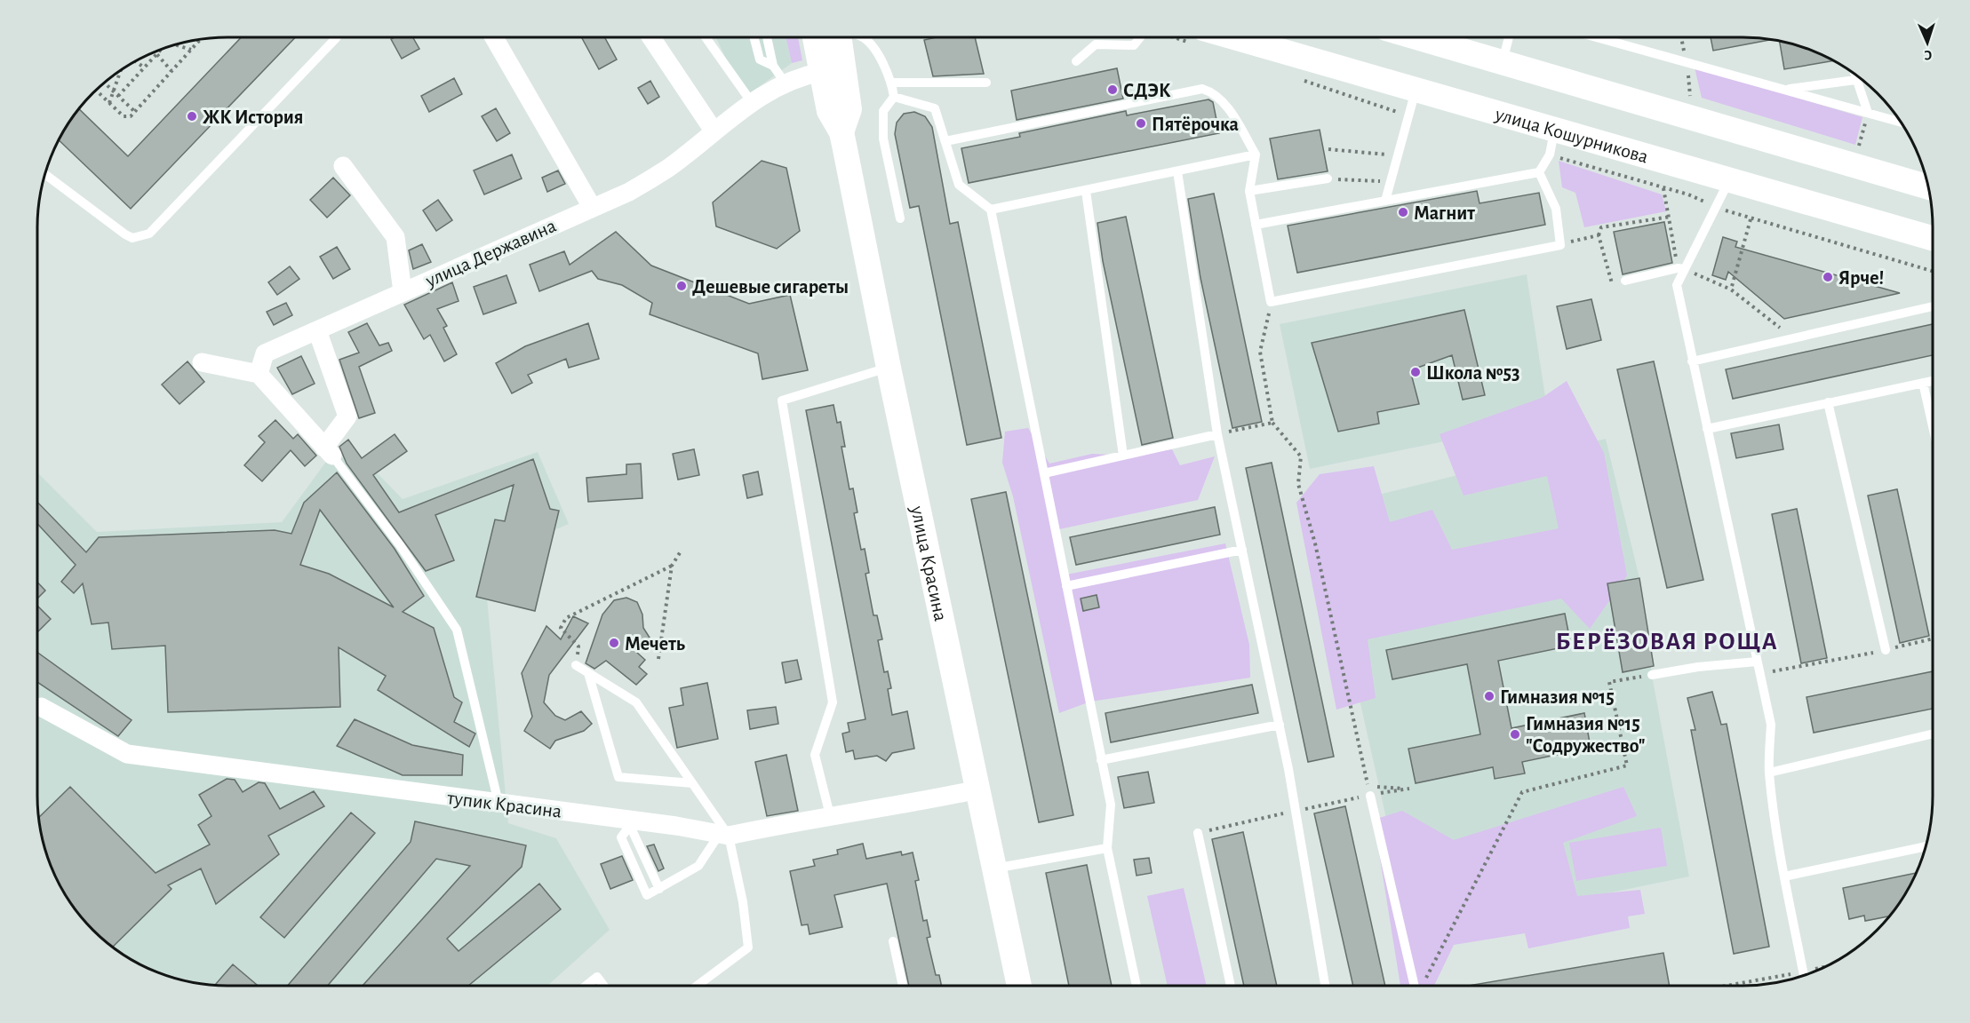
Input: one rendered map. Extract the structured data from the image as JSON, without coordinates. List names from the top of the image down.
{
  "streets": {
    "main road": ["улица Кошурникова", "улица Красина"],
    "street": ["улица Державина", "тупик Красина"]
  },
  "crossings": [
    ["улица Державина", "улица Красина"],
    ["улица Красина", "тупик Красина"]
  ],
  "districts": ["БЕРЁЗОВАЯ РОЩА"],
  "places": [
    "СДЭК",
    "ЖК История",
    "Пятёрочка",
    "Магнит",
    "Ярче!",
    "Дешевые сигареты",
    "Школа №53",
    "Мечеть",
    "Гимназия №15",
    "Гимназия №15 \"Содружество\""
  ],
  "north": "bottom"
}
